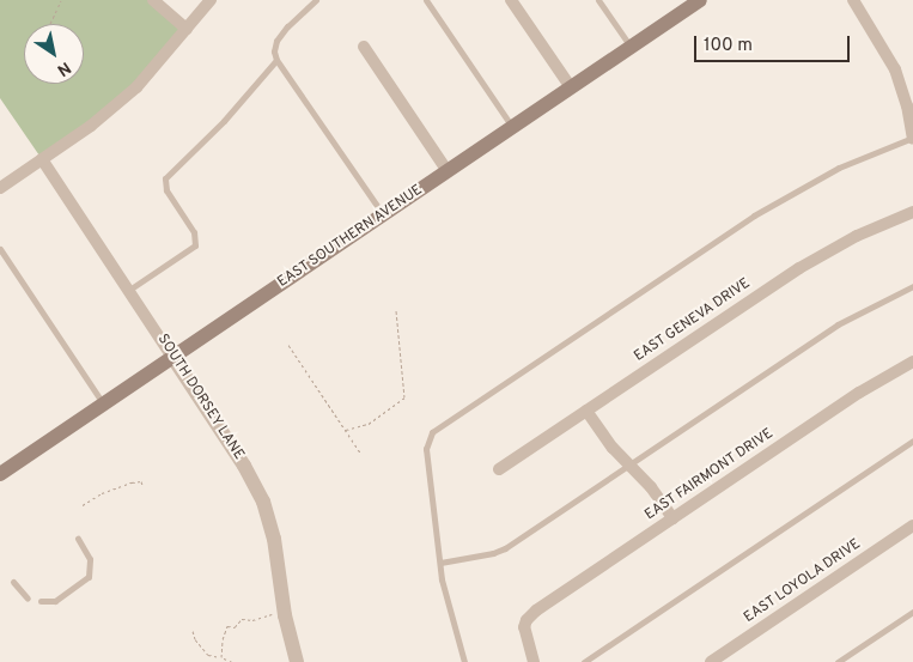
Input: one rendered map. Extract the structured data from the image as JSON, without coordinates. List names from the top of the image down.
{
  "streets": {
    "main road": ["EAST SOUTHERN AVENUE"],
    "street": [
      "EAST GENEVA DRIVE",
      "SOUTH DORSEY LANE",
      "EAST FAIRMONT DRIVE",
      "EAST LOYOLA DRIVE"
    ]
  },
  "crossings": [
    ["EAST SOUTHERN AVENUE", "SOUTH DORSEY LANE"]
  ],
  "scale_bar": "100 m",
  "north": "bottom right"
}
